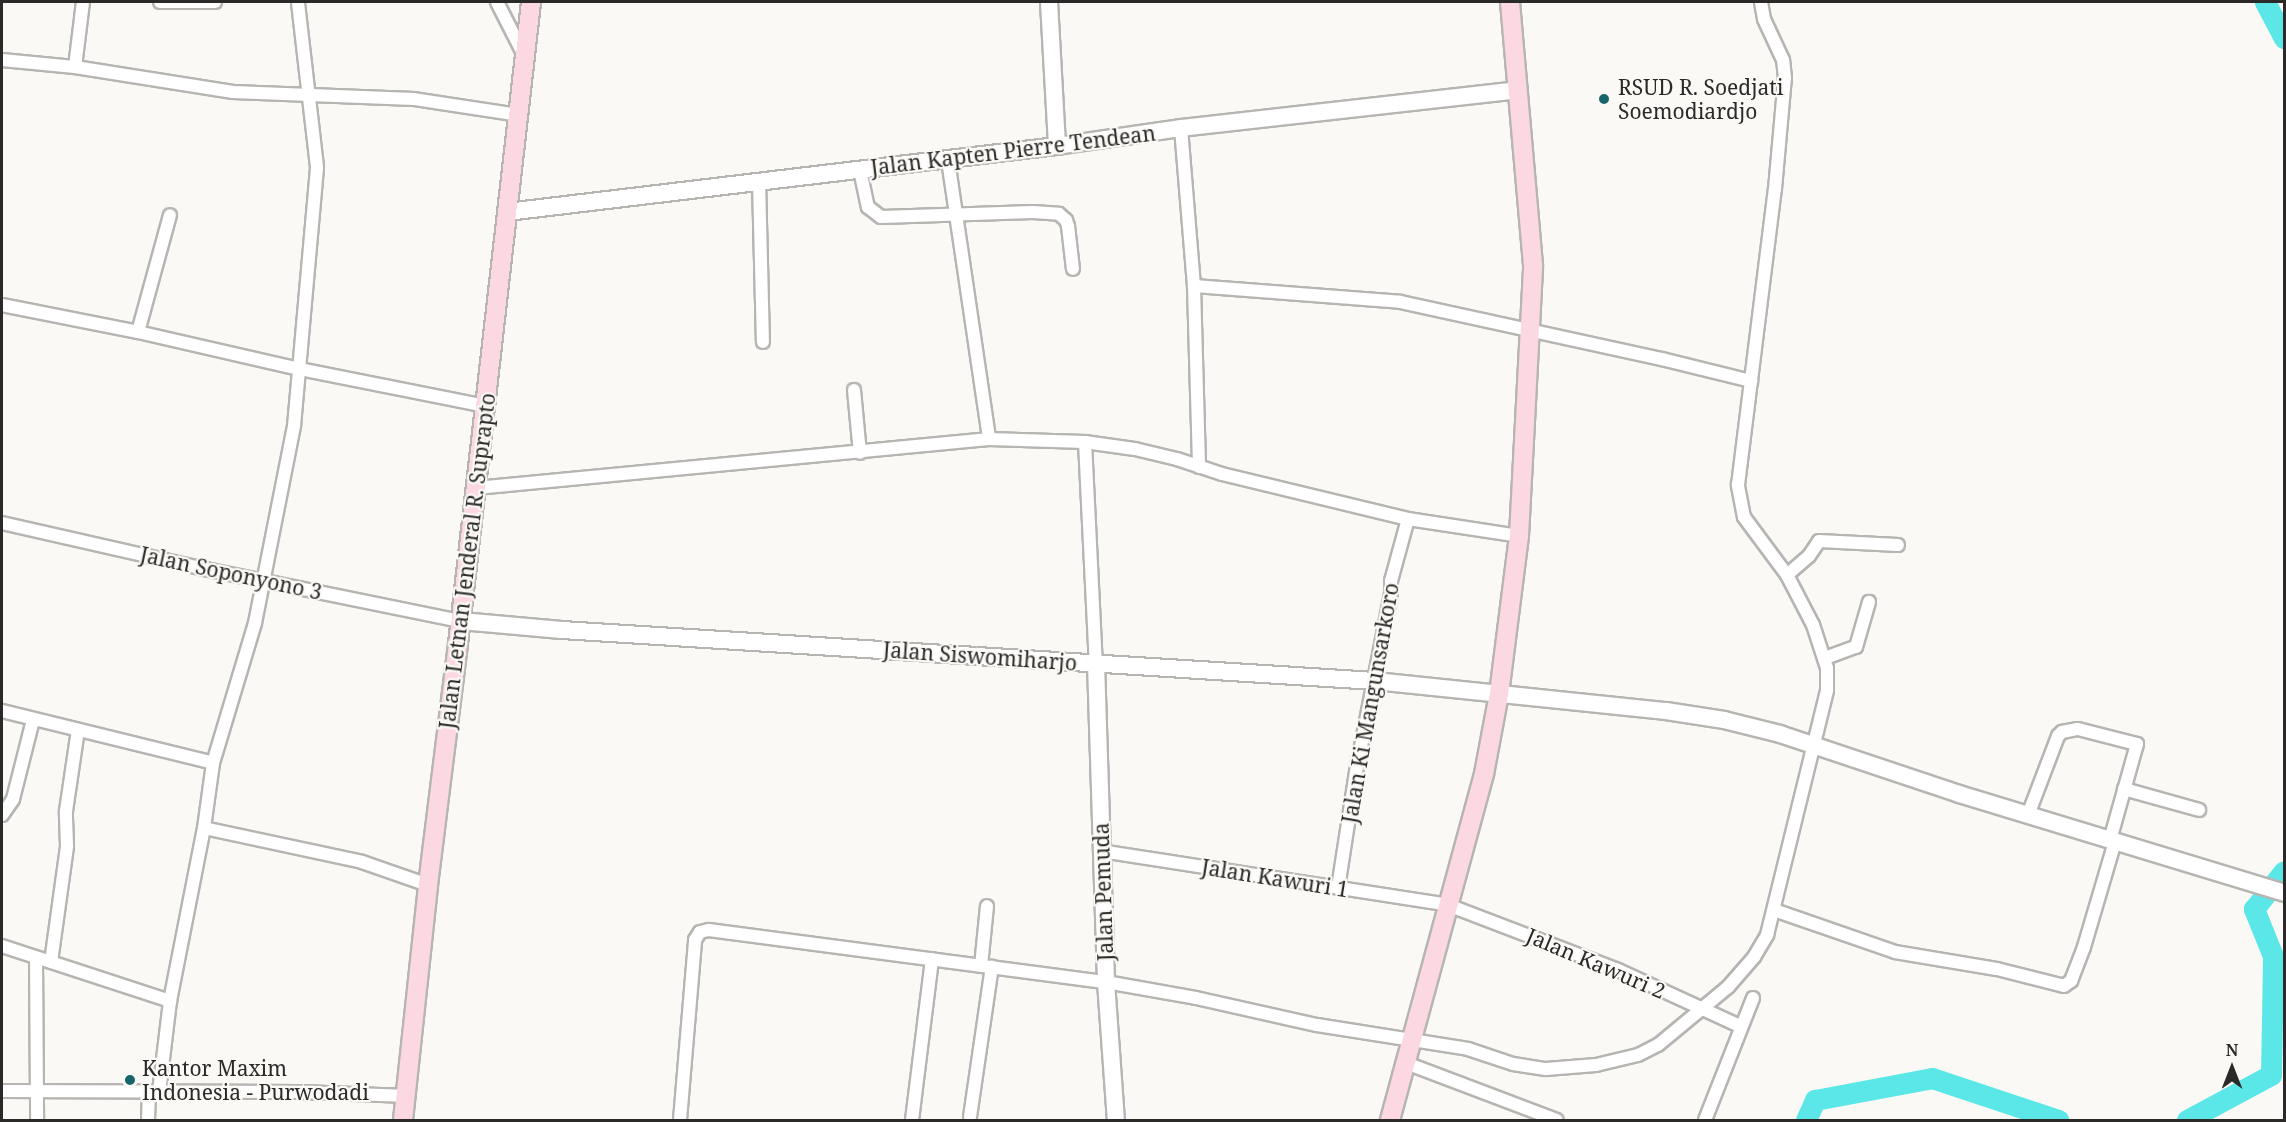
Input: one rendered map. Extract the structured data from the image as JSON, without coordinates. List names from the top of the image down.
{
  "streets": {
    "main road": [
      "Jalan Kapten Pierre Tendean",
      "Jalan Letnan Jenderal R. Suprapto",
      "Jalan Siswomiharjo",
      "Jalan Pemuda"
    ],
    "street": [
      "Jalan Soponyono 3",
      "Jalan Ki Mangunsarkoro",
      "Jalan Kawuri 1",
      "Jalan Kawuri 2"
    ]
  },
  "crossings": [
    ["Jalan Kapten Pierre Tendean", "Jalan Letnan Jenderal R. Suprapto"],
    ["Jalan Letnan Jenderal R. Suprapto", "Jalan Soponyono 3"],
    ["Jalan Letnan Jenderal R. Suprapto", "Jalan Siswomiharjo"],
    ["Jalan Soponyono 3", "Jalan Siswomiharjo"],
    ["Jalan Siswomiharjo", "Jalan Ki Mangunsarkoro"],
    ["Jalan Siswomiharjo", "Jalan Pemuda"],
    ["Jalan Ki Mangunsarkoro", "Jalan Kawuri 1"],
    ["Jalan Kawuri 1", "Jalan Pemuda"],
    ["Jalan Kawuri 1", "Jalan Kawuri 2"]
  ],
  "places": ["RSUD R. Soedjati Soemodiardjo", "Kantor Maxim Indonesia - Purwodadi"],
  "north": "top"
}
